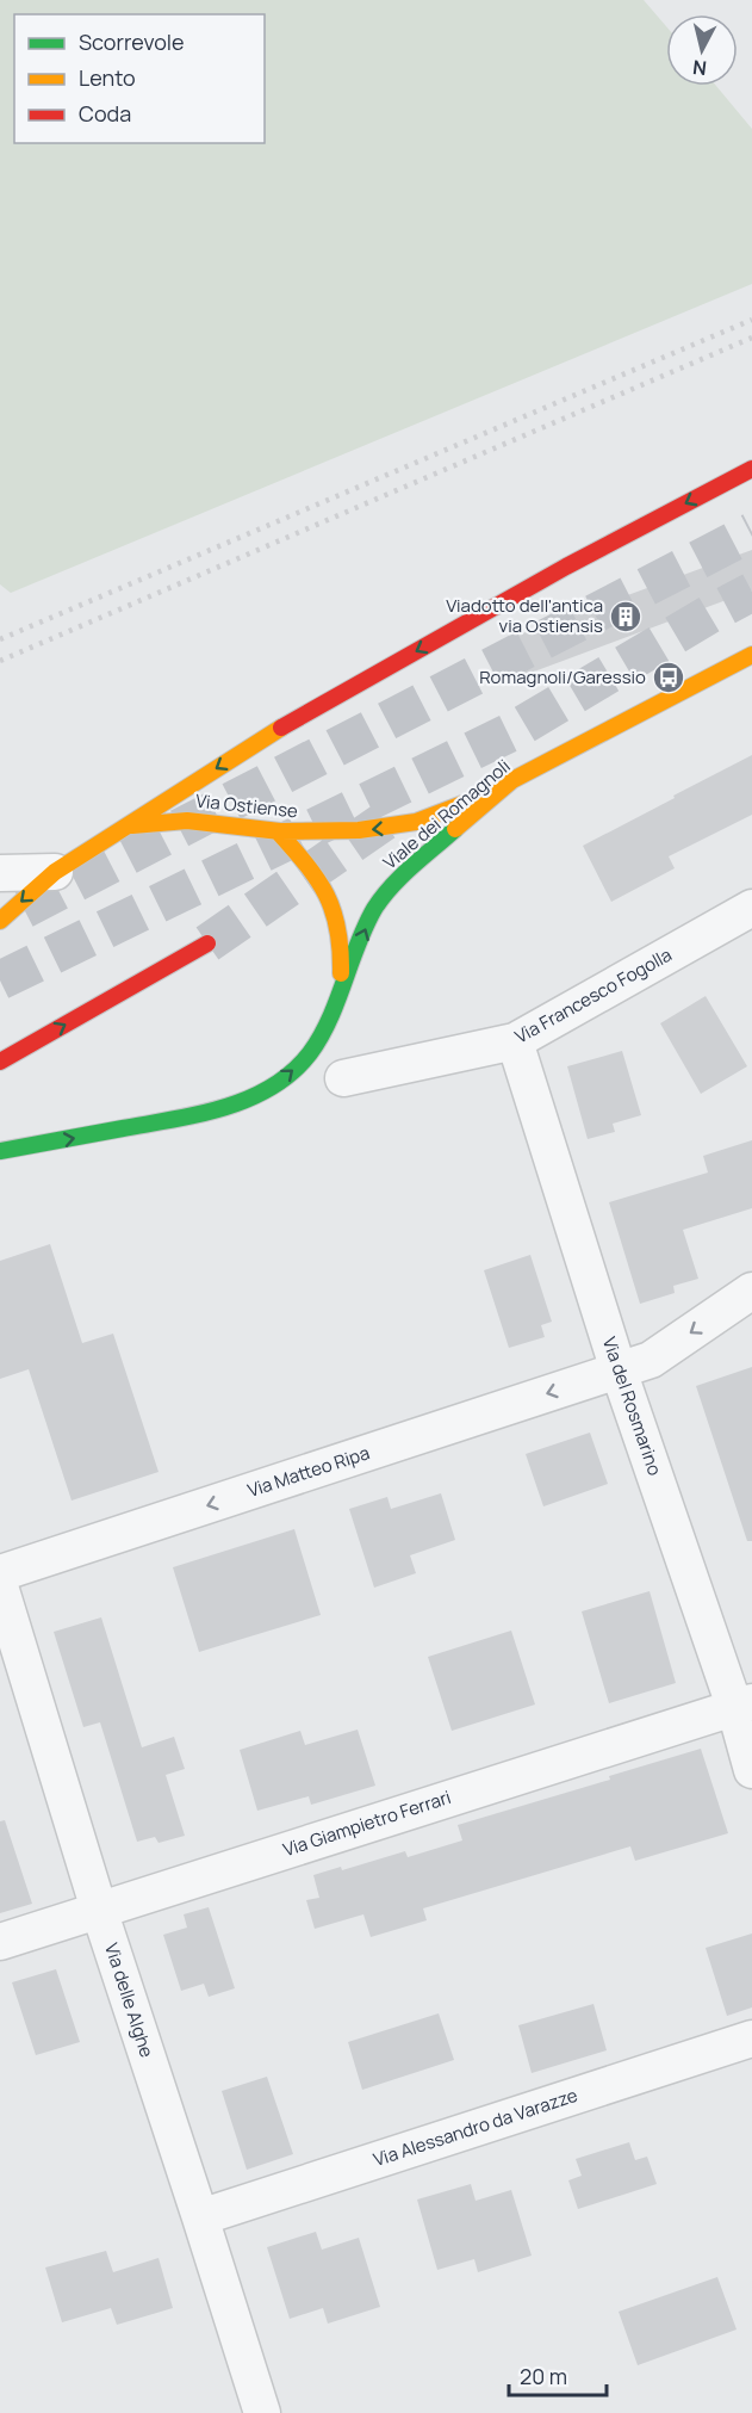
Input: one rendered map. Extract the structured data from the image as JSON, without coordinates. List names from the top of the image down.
{
  "streets": {
    "main road": ["Via Ostiense", "Viale dei Romagnoli"],
    "street": [
      "Via Francesco Fogolla",
      "Via del Rosmarino",
      "Via Matteo Ripa",
      "Via Giampietro Ferrari",
      "Via delle Alghe",
      "Via Alessandro da Varazze"
    ]
  },
  "crossings": [
    ["Via Ostiense", "Viale dei Romagnoli"],
    ["Via Francesco Fogolla", "Via del Rosmarino"],
    ["Via del Rosmarino", "Via Matteo Ripa"],
    ["Via del Rosmarino", "Via Giampietro Ferrari"],
    ["Via Giampietro Ferrari", "Via delle Alghe"],
    ["Via delle Alghe", "Via Alessandro da Varazze"]
  ],
  "one_way": ["Viale dei Romagnoli", "Via Matteo Ripa"],
  "places": {
    "building": ["Viadotto dell'antica via Ostiensis"],
    "bus stop": ["Romagnoli/Garessio"]
  },
  "legend": ["Scorrevole", "Lento", "Coda"],
  "scale_bar": "20 m",
  "north": "bottom"
}
